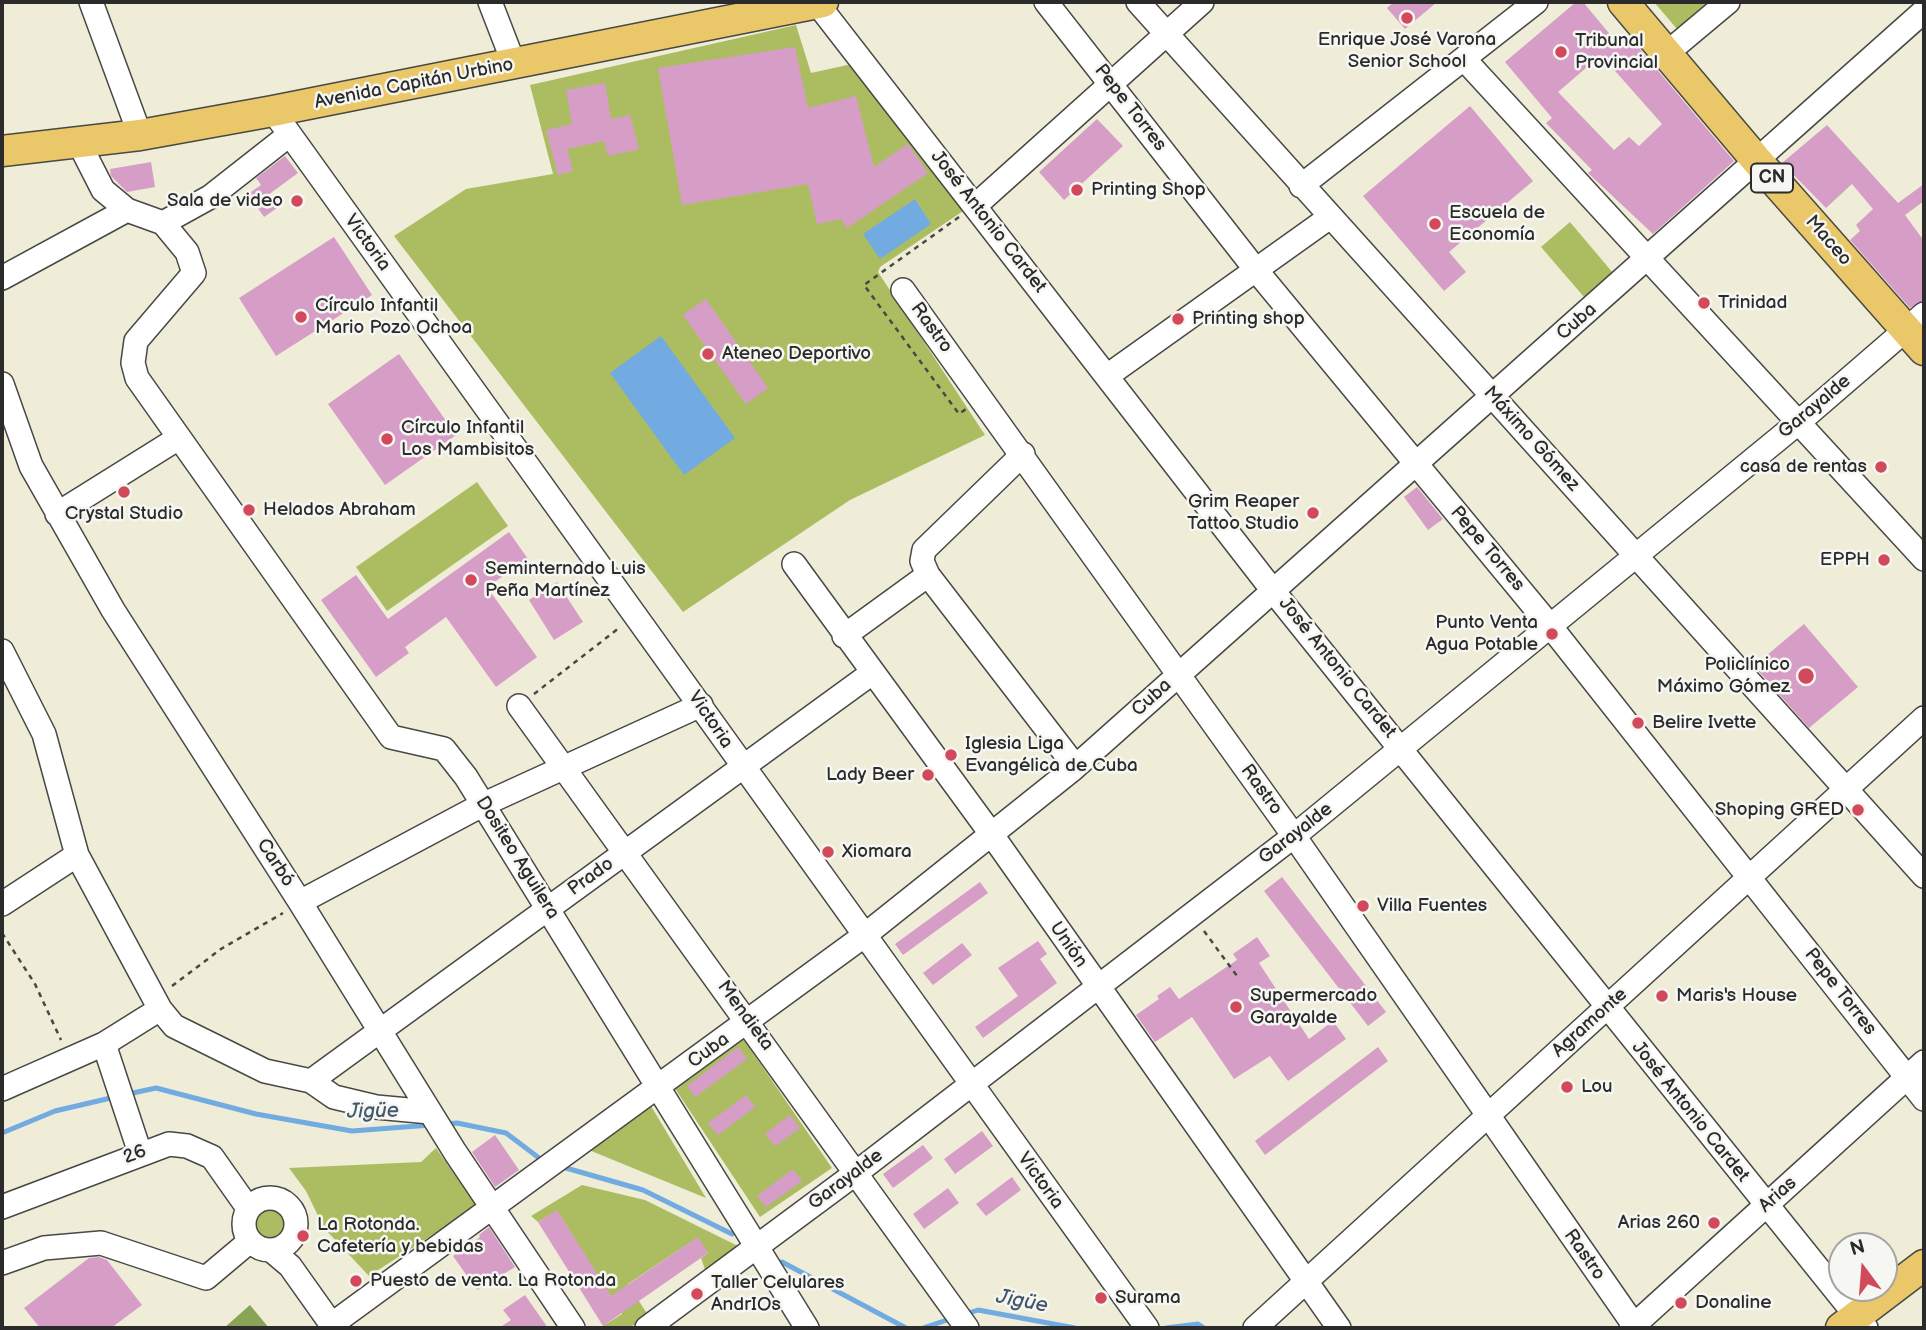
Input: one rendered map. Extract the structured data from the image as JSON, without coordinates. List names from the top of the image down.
{
  "streets": {
    "main road": ["Avenida Capitán Urbino", "CN", "Maceo"],
    "street": [
      "Pepe Torres",
      "José Antonio Cardet",
      "Victoria",
      "Cuba",
      "Rastro",
      "Garayalde",
      "Máximo Gómez",
      "Dositeo Aguilera",
      "Carbó",
      "Prado",
      "Unión",
      "Mendieta",
      "Agramonte",
      "26",
      "Arias"
    ]
  },
  "crossings": [
    ["Avenida Capitán Urbino", "José Antonio Cardet"],
    ["Avenida Capitán Urbino", "Victoria"],
    ["Pepe Torres", "Cuba"],
    ["Pepe Torres", "Garayalde"],
    ["Pepe Torres", "Agramonte"],
    ["Pepe Torres", "Arias"],
    ["José Antonio Cardet", "Cuba"],
    ["José Antonio Cardet", "Garayalde"],
    ["José Antonio Cardet", "Agramonte"],
    ["José Antonio Cardet", "Arias"],
    ["Maceo", "Cuba"],
    ["Maceo", "Garayalde"],
    ["Victoria", "Cuba"],
    ["Victoria", "Garayalde"],
    ["Victoria", "Prado"],
    ["Cuba", "Rastro"],
    ["Cuba", "Máximo Gómez"],
    ["Cuba", "Dositeo Aguilera"],
    ["Cuba", "Carbó"],
    ["Cuba", "Unión"],
    ["Cuba", "Mendieta"],
    ["Rastro", "Garayalde"],
    ["Rastro", "Agramonte"],
    ["Rastro", "Arias"],
    ["Garayalde", "Máximo Gómez"],
    ["Garayalde", "Dositeo Aguilera"],
    ["Garayalde", "Unión"],
    ["Garayalde", "Mendieta"],
    ["Máximo Gómez", "Agramonte"],
    ["Dositeo Aguilera", "Prado"],
    ["Carbó", "Prado"],
    ["Prado", "Unión"],
    ["Prado", "Mendieta"],
    ["Unión", "Agramonte"]
  ],
  "water": ["Jigüe"],
  "places": [
    "Enrique José Varona Senior School",
    "Tribunal Provincial",
    "Printing Shop",
    "Sala de video",
    "Escuela de Economía",
    "Trinidad",
    "Círculo Infantil Mario Pozo Ochoa",
    "Printing shop",
    "Ateneo Deportivo",
    "Círculo Infantil Los Mambisitos",
    "casa de rentas",
    "Crystal Studio",
    "Helados Abraham",
    "Grim Reaper Tattoo Studio",
    "EPPH",
    "Seminternado Luis Peña Martínez",
    "Punto Venta Agua Potable",
    "Policlínico Máximo Gómez",
    "Belire Ivette",
    "Iglesia Liga Evangélica de Cuba",
    "Lady Beer",
    "Shoping GRED",
    "Xiomara",
    "Villa Fuentes",
    "Maris's House",
    "Supermercado Garayalde",
    "Lou",
    "Arias 260",
    "La Rotonda. Cafetería y bebidas",
    "Puesto de venta. La Rotonda",
    "Taller Celulares AndrIOs",
    "Surama",
    "Donaline"
  ],
  "north": "top"
}
